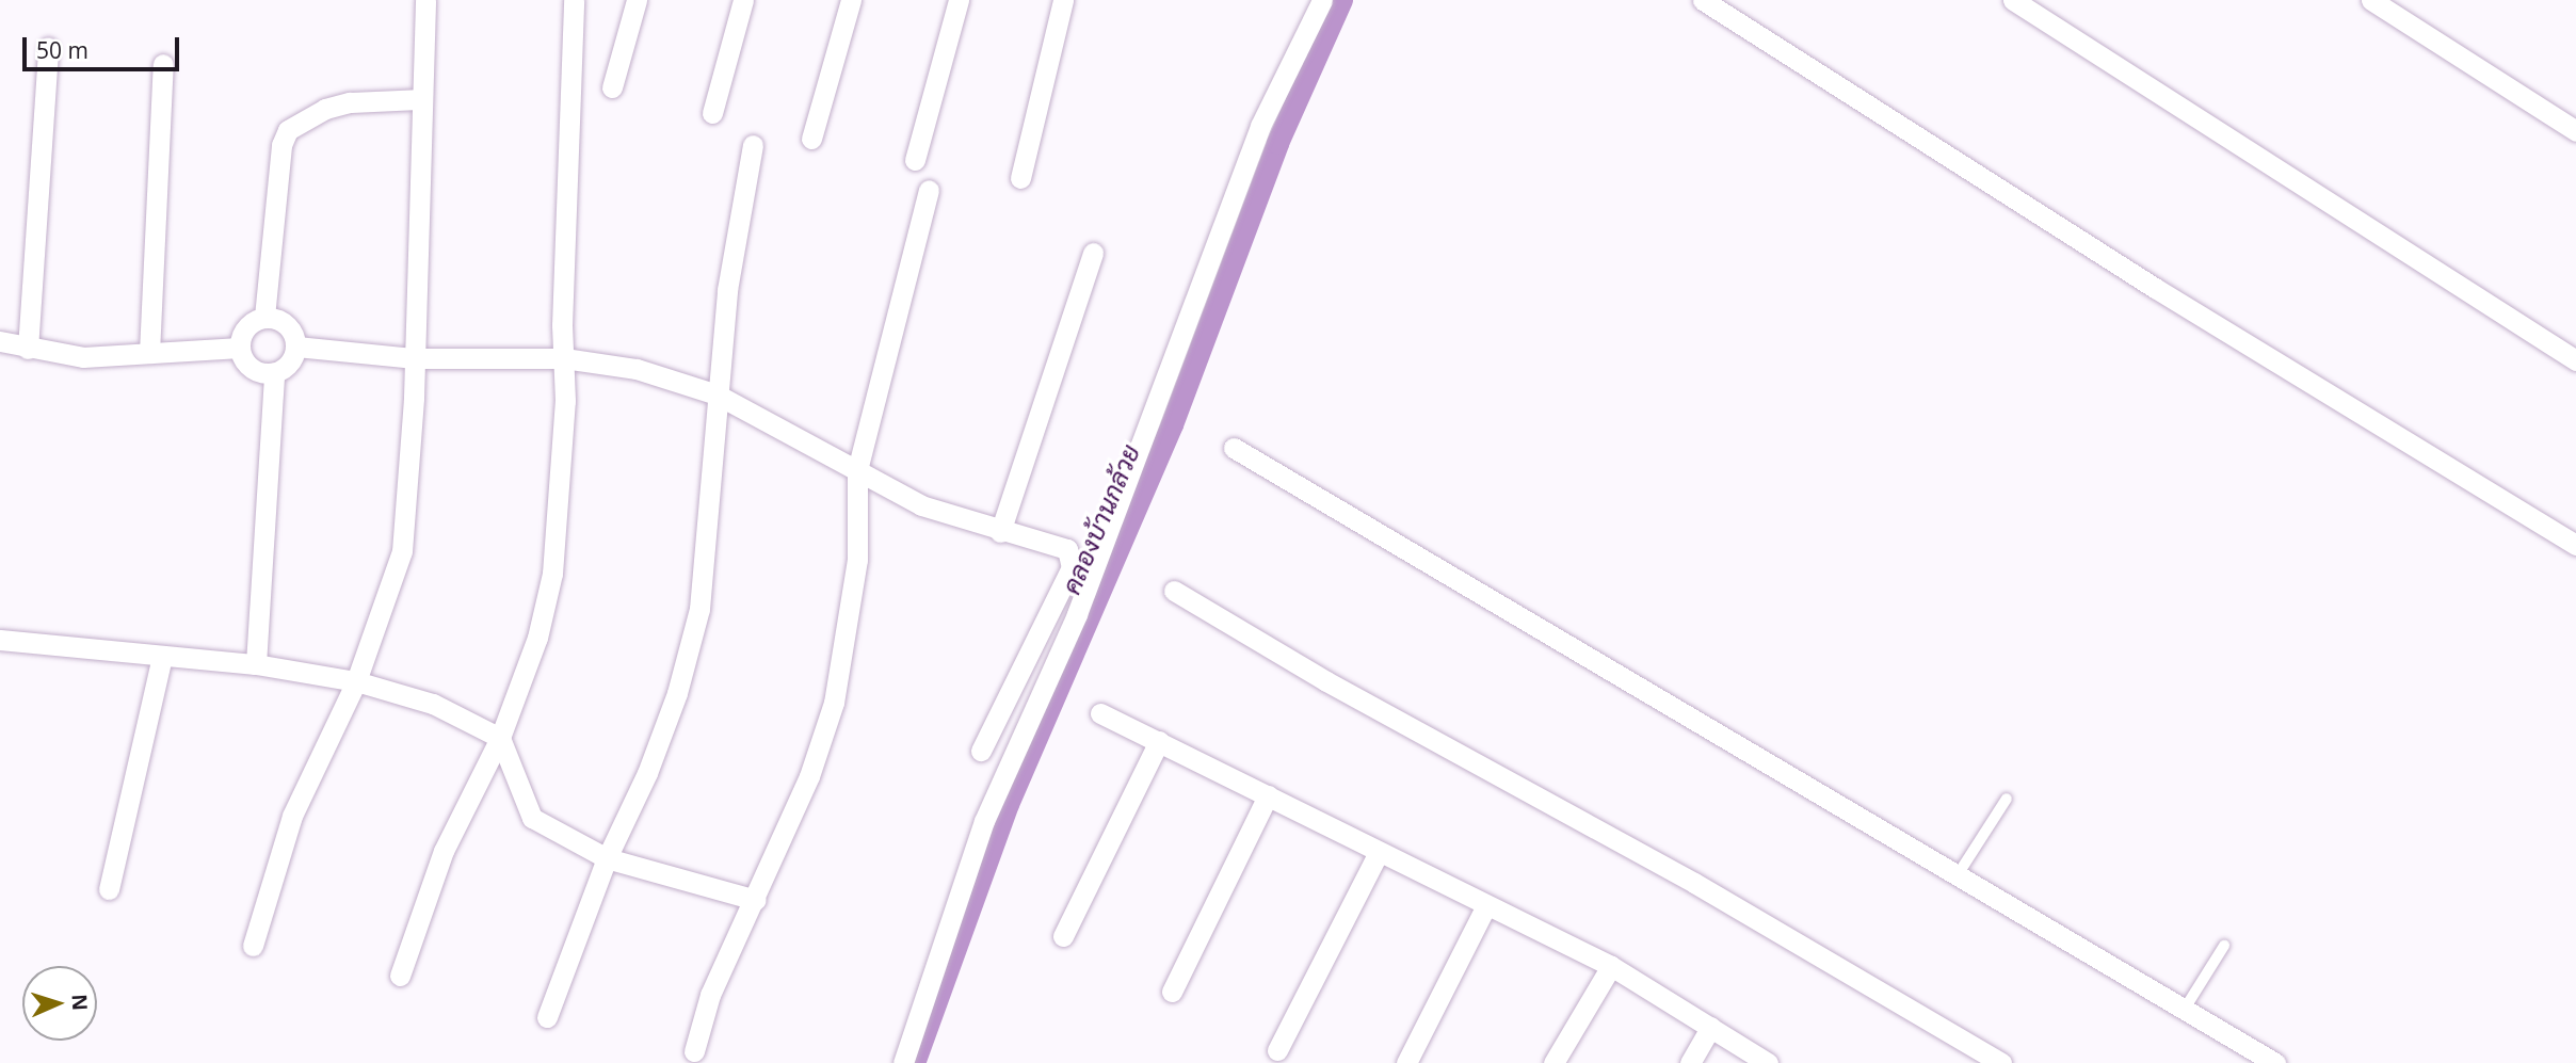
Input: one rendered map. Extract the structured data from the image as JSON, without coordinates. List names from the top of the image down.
{
  "water": ["คลองบ้านกล้วย"],
  "scale_bar": "50 m",
  "north": "right"
}
